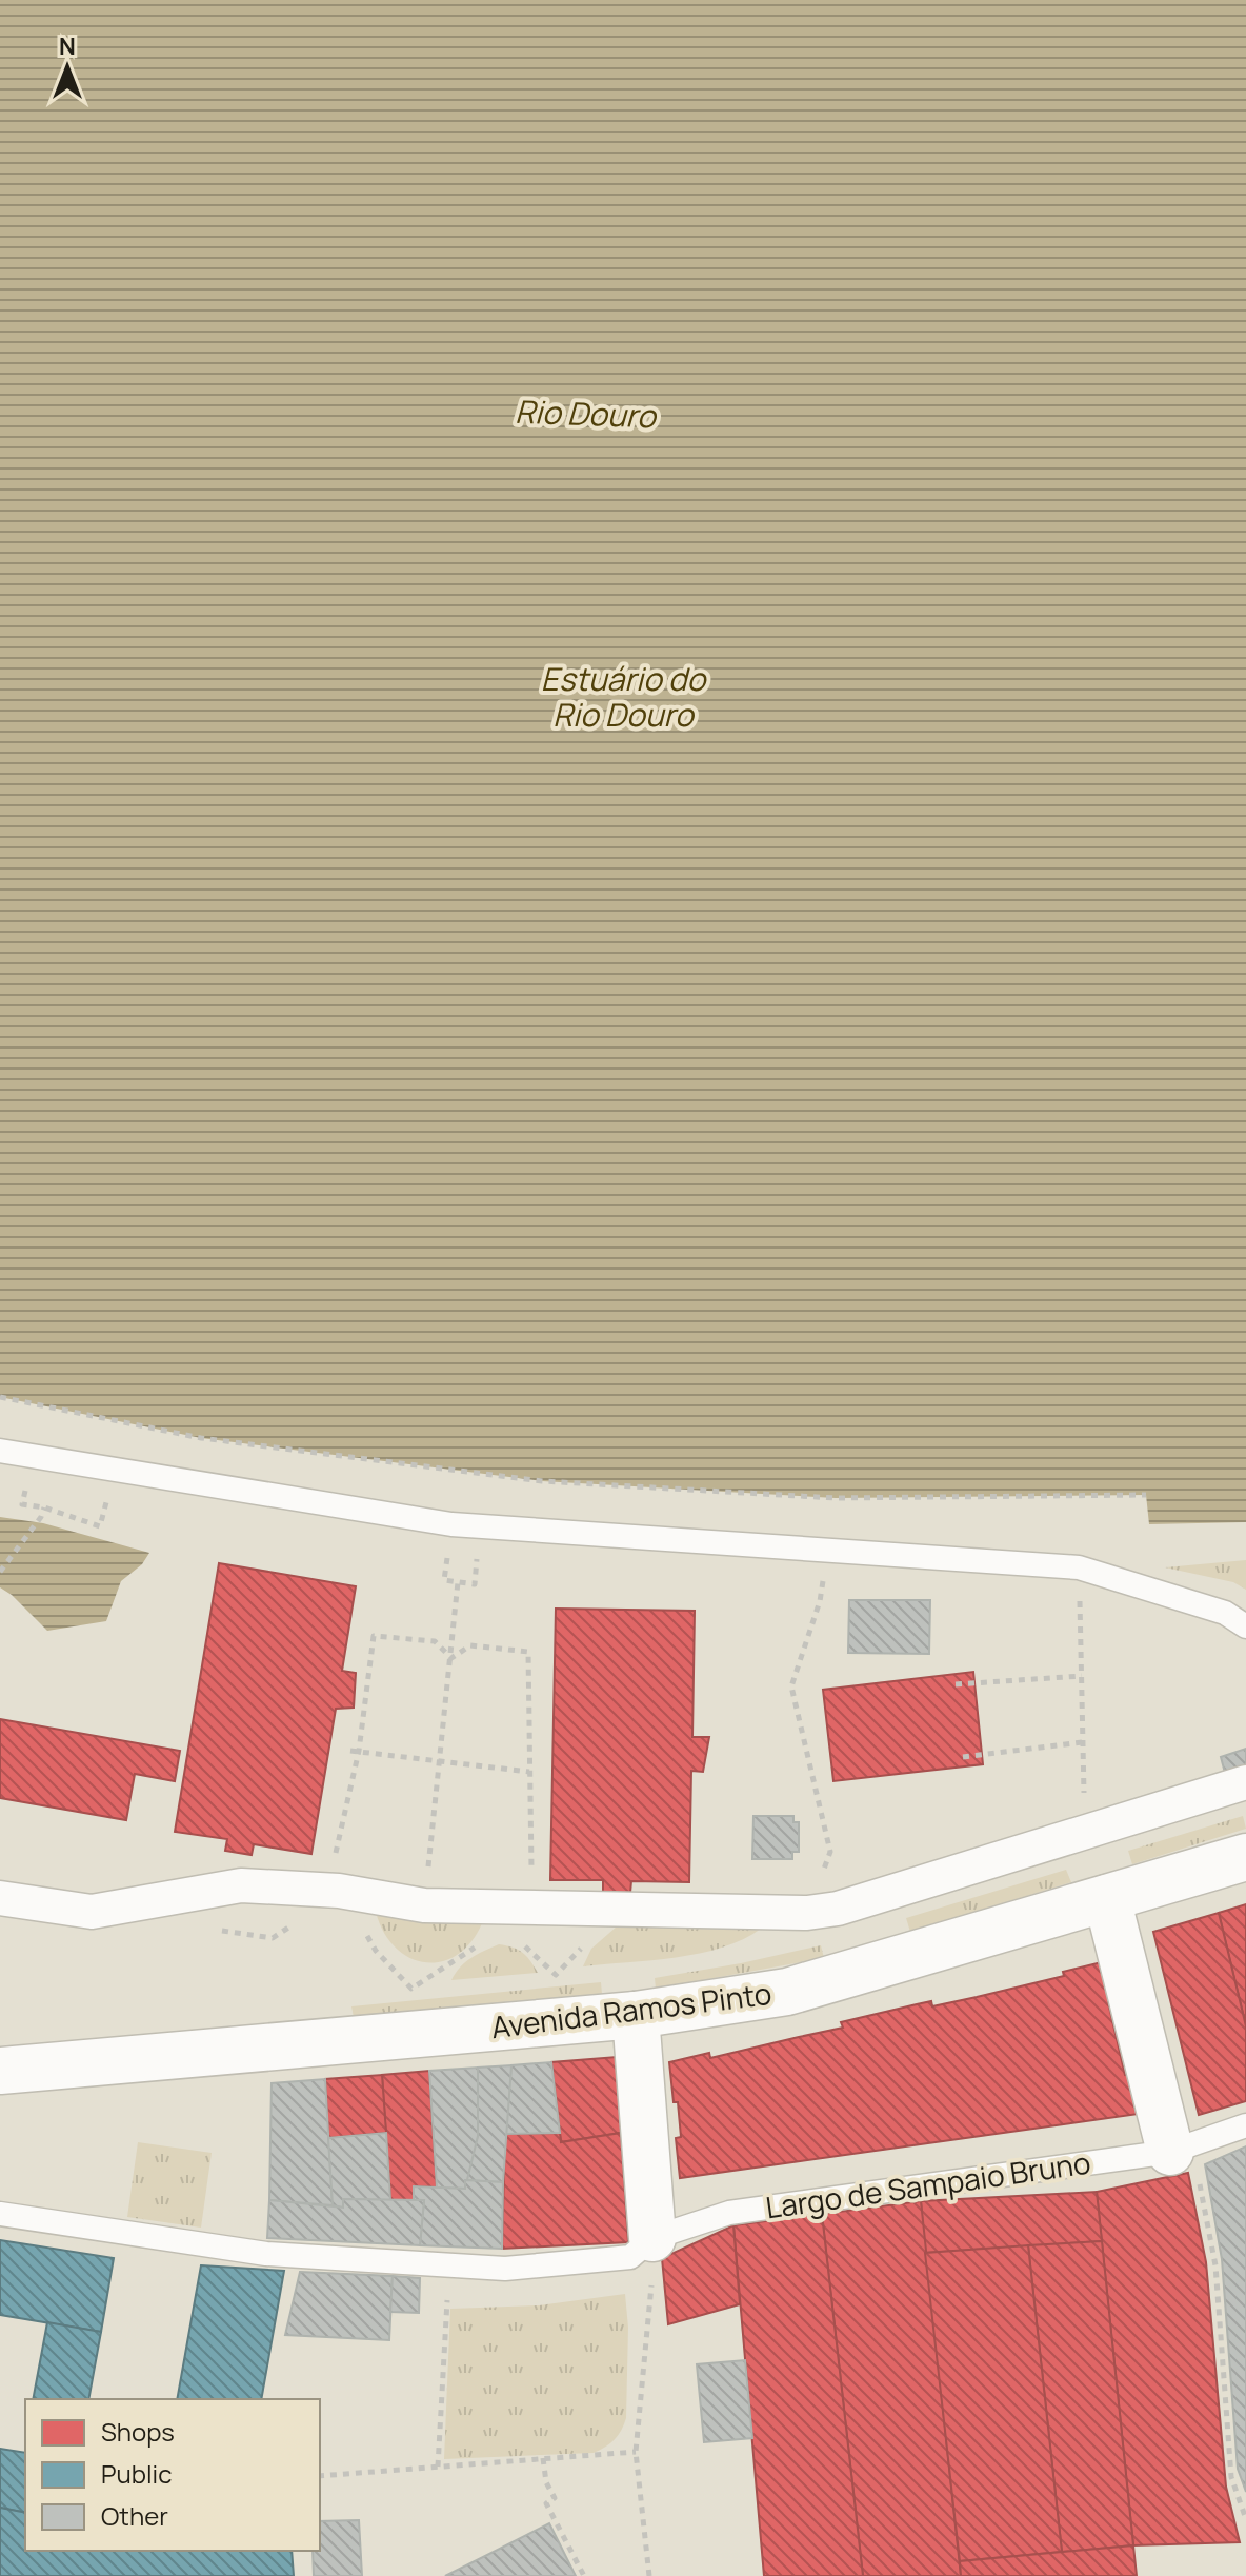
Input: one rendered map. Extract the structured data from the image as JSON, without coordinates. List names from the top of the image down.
{
  "streets": {
    "street": ["Avenida Ramos Pinto"],
    "lane": ["Largo de Sampaio Bruno"]
  },
  "water": ["Rio Douro", "Estuário do Rio Douro"],
  "legend": ["Shops", "Public", "Other"],
  "north": "top"
}
